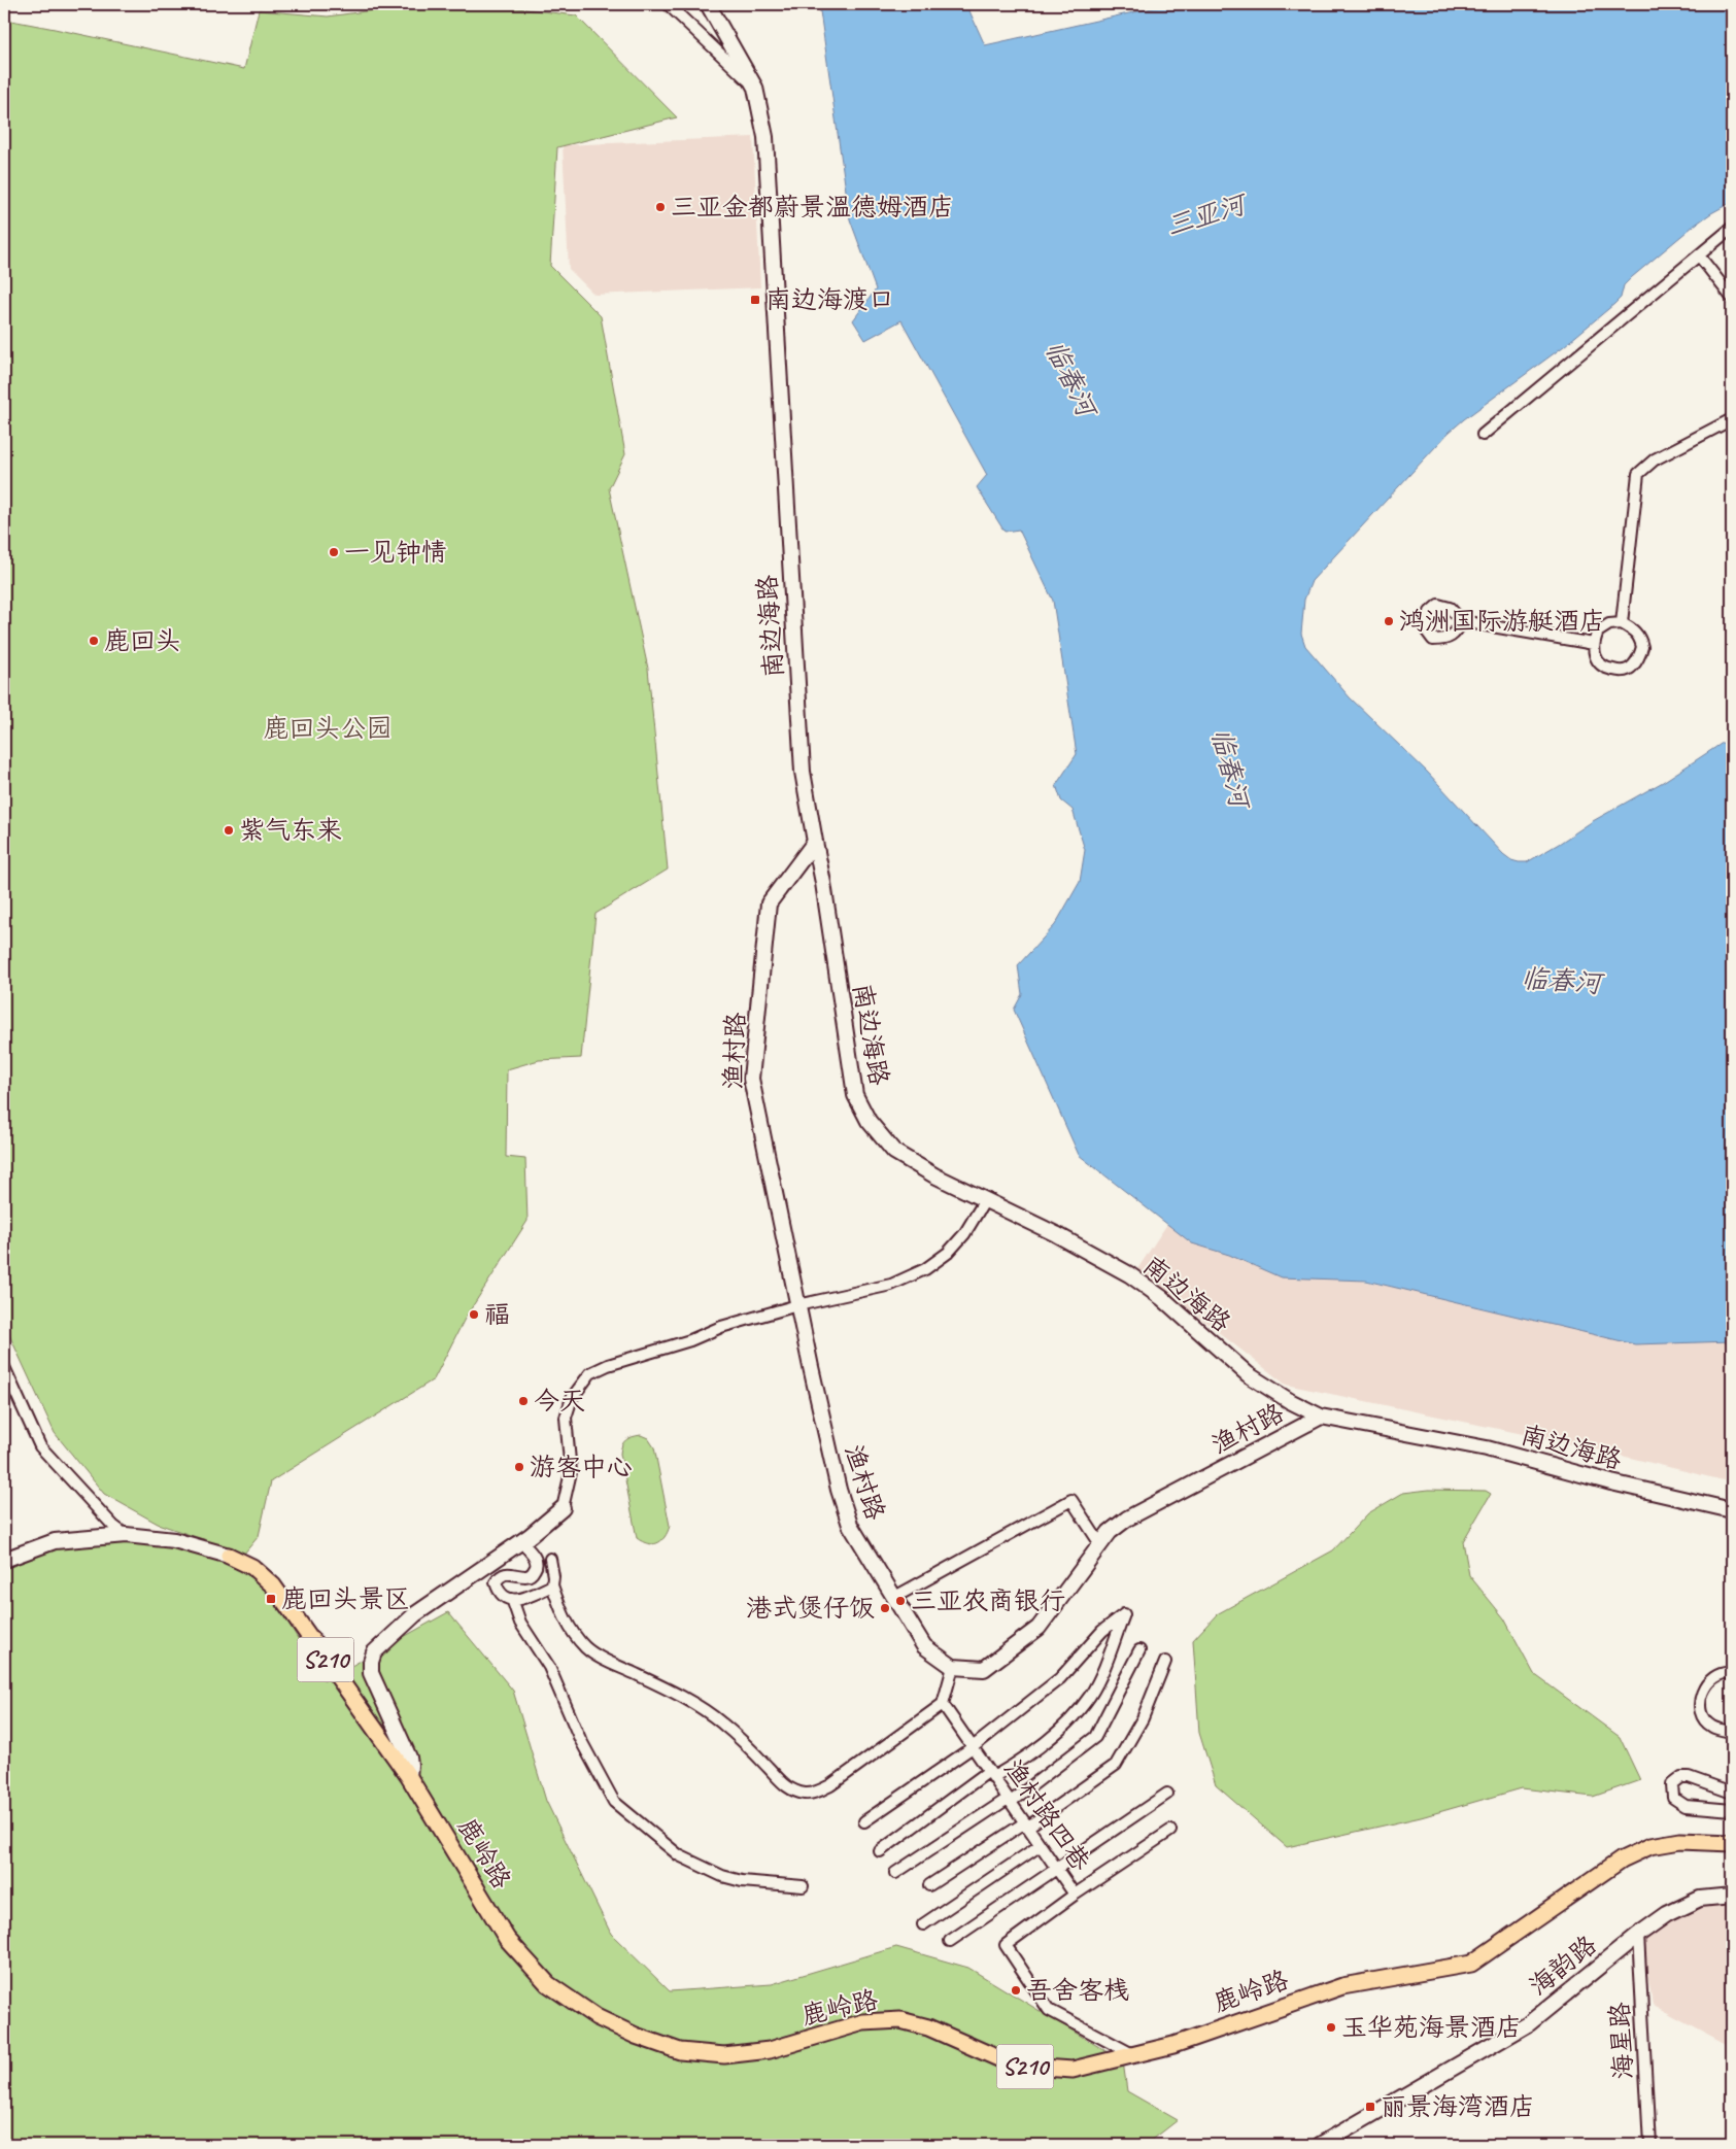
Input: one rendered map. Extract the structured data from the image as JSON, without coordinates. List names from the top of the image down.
{
  "streets": {
    "main road": [
      "南边海路",
      "渔村路",
      "S210",
      "鹿岭路",
      "海韵路"
    ],
    "street": ["渔村路四巷", "海星路"]
  },
  "crossings": [
    ["南边海路", "渔村路"],
    ["渔村路四巷", "鹿岭路"],
    ["海韵路", "海星路"]
  ],
  "water": ["三亚河", "临春河"],
  "parks": ["鹿回头公园"],
  "places": {
    "other": [
      "三亚金都蔚景温德姆酒店",
      "一见钟情",
      "鸿洲国际游艇酒店",
      "鹿回头",
      "紫气东来",
      "福",
      "今天",
      "游客中心",
      "三亚农商银行",
      "港式煲仔饭",
      "吾舍客栈",
      "玉华苑海景酒店"
    ],
    "transit": ["南边海渡口", "鹿回头景区", "丽景海湾酒店"]
  }
}
